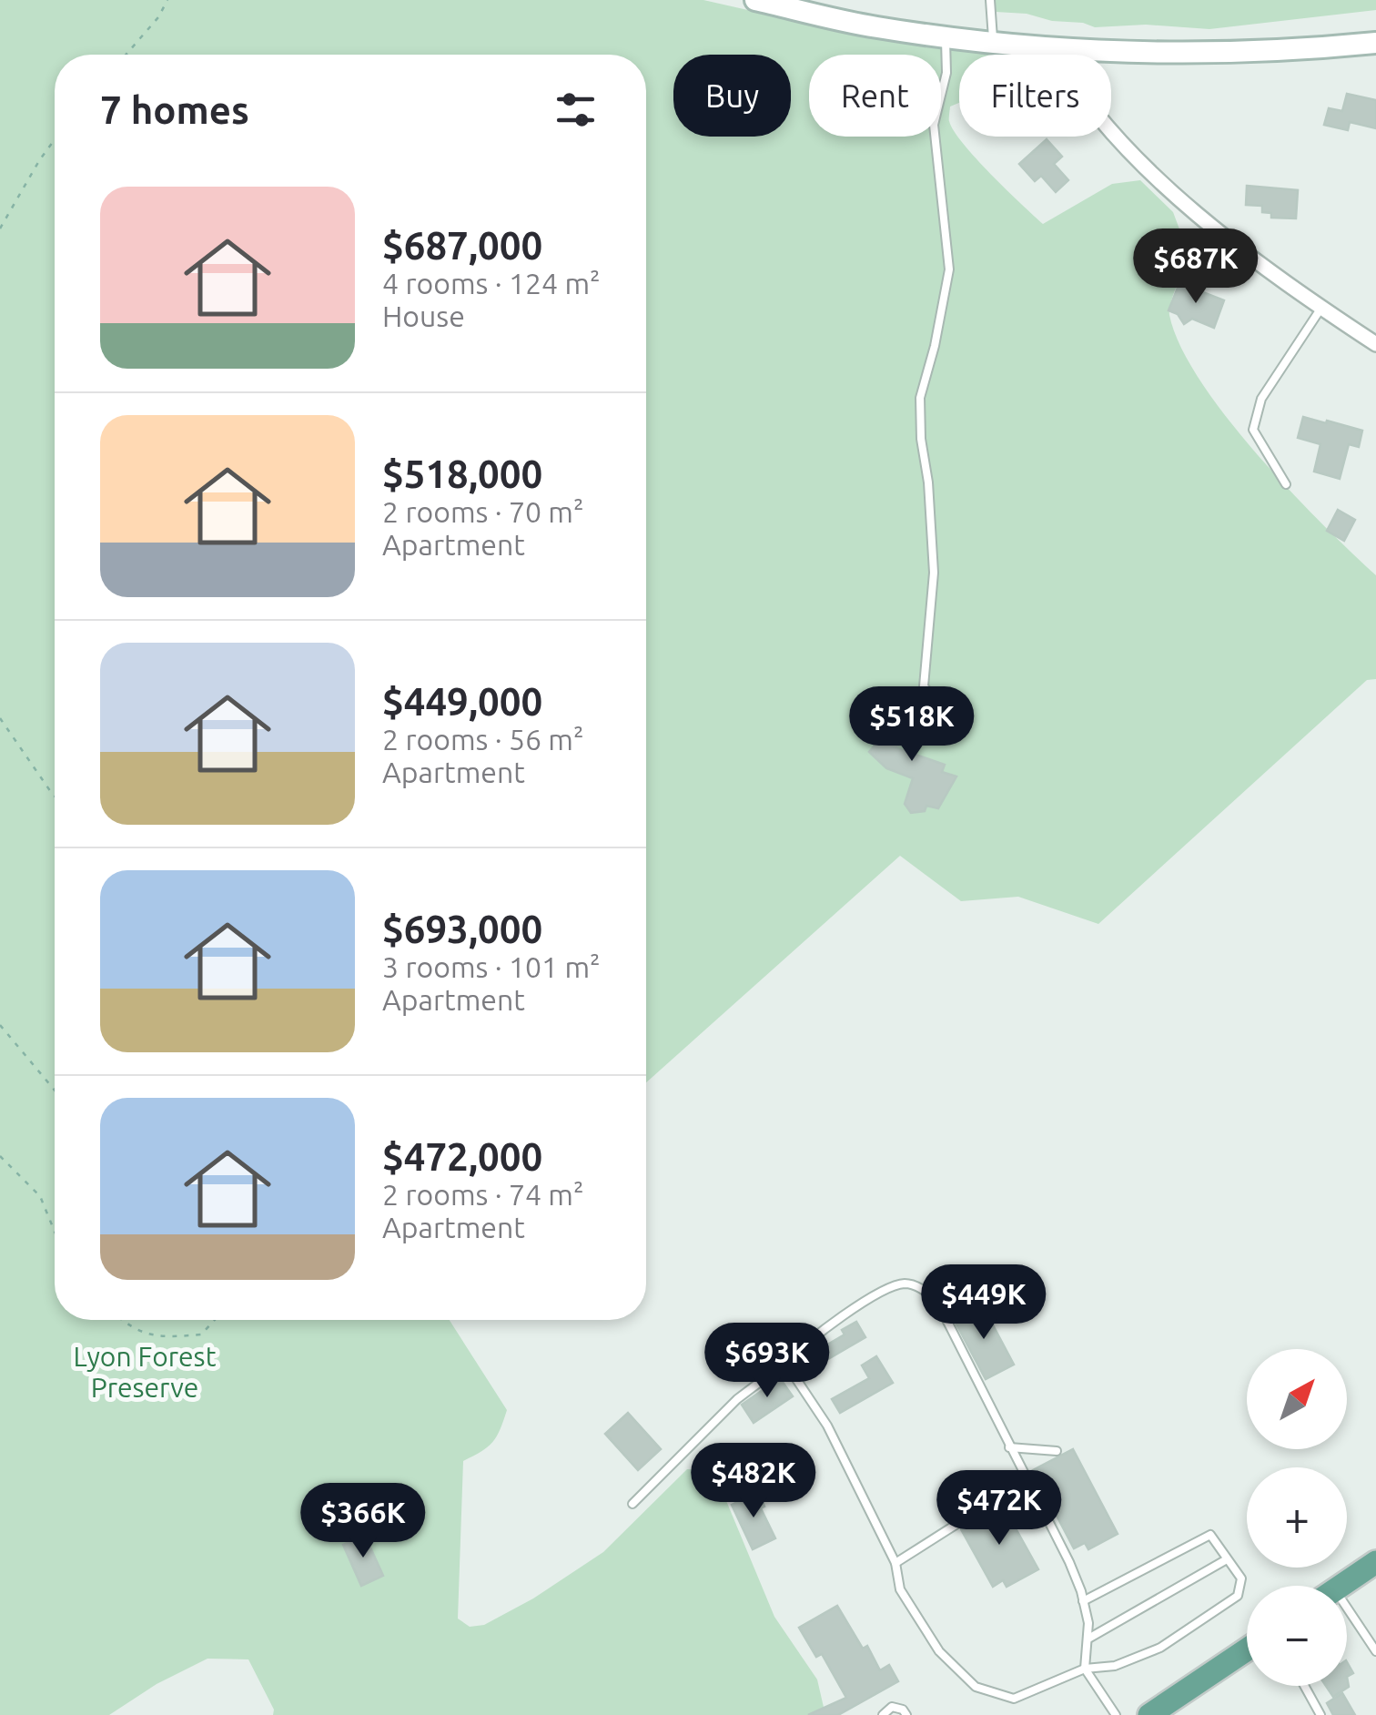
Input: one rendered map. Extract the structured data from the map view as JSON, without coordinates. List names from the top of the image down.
{
  "parks": ["Lyon Forest Preserve"],
  "north": "top right",
  "page": {
    "chip": ["Buy", "Rent", "Filters"],
    "heading": "7 homes",
    "list": [
      {
        "name": "$687,000",
        "note": "4 rooms · 124 m² · House"
      },
      {
        "name": "$518,000",
        "note": "2 rooms · 70 m² · Apartment"
      },
      {
        "name": "$449,000",
        "note": "2 rooms · 56 m² · Apartment"
      },
      {
        "name": "$693,000",
        "note": "3 rooms · 101 m² · Apartment"
      },
      {
        "name": "$472,000",
        "note": "2 rooms · 74 m² · Apartment"
      }
    ],
    "price": [
      "$687K",
      "$518K",
      "$449K",
      "$693K",
      "$482K",
      "$472K",
      "$366K"
    ],
    "map_buttons": ["+", "−"]
  }
}
